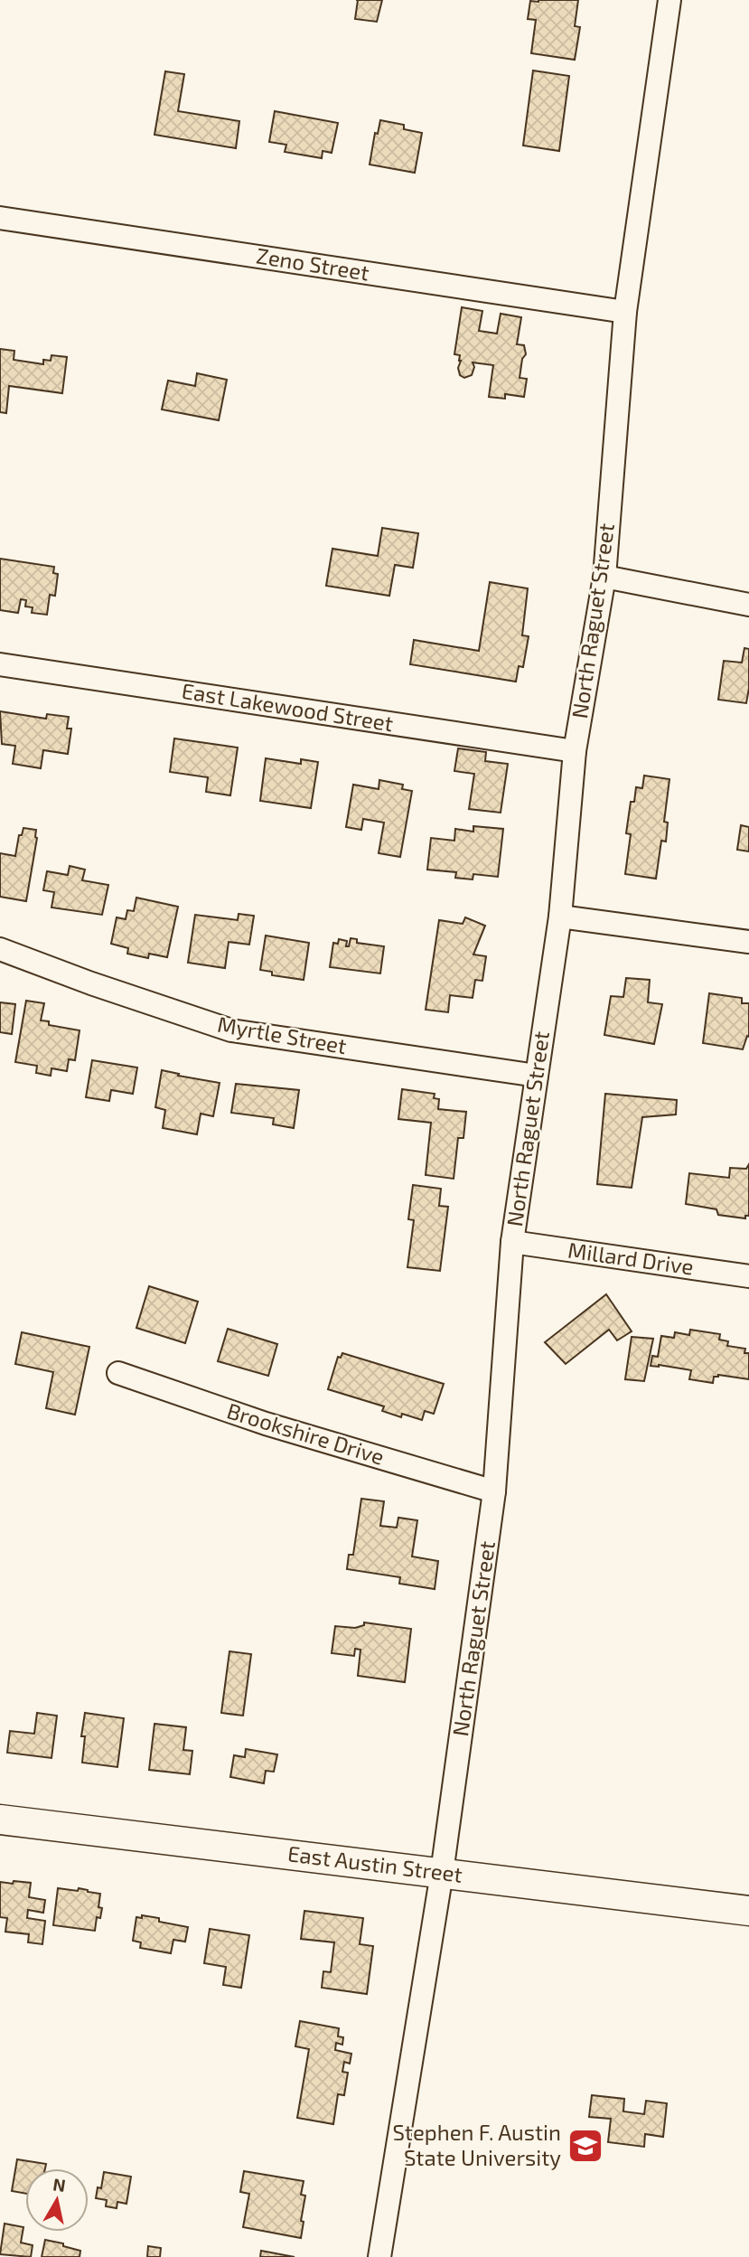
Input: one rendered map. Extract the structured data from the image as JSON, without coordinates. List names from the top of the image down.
{
  "streets": {
    "main road": ["East Austin Street"],
    "street": [
      "Zeno Street",
      "North Raguet Street",
      "East Lakewood Street",
      "Myrtle Street",
      "Millard Drive",
      "Brookshire Drive"
    ]
  },
  "crossings": [
    ["Zeno Street", "North Raguet Street"],
    ["North Raguet Street", "East Lakewood Street"],
    ["North Raguet Street", "Myrtle Street"],
    ["North Raguet Street", "Millard Drive"],
    ["North Raguet Street", "Brookshire Drive"],
    ["North Raguet Street", "East Austin Street"]
  ],
  "places": {
    "school or university": ["Stephen F. Austin State University"]
  },
  "north": "top"
}
